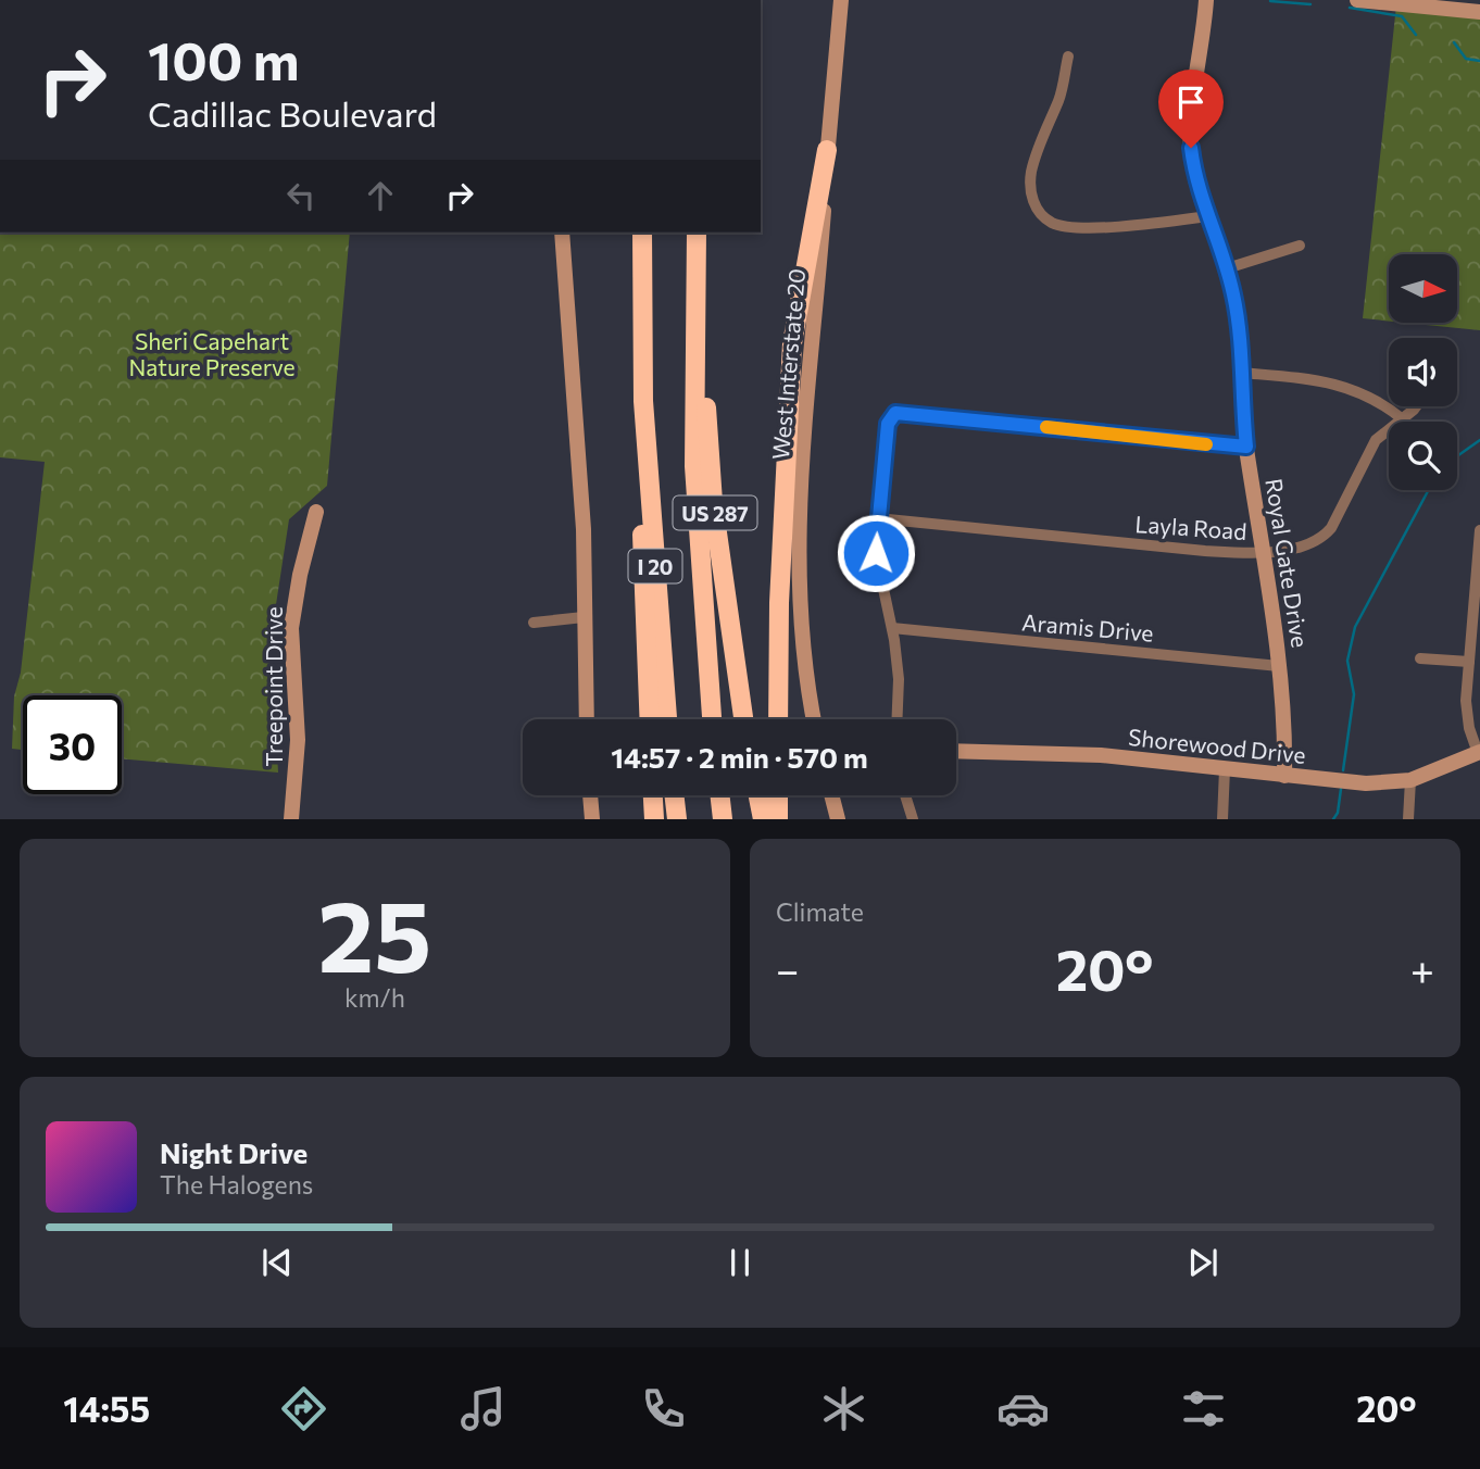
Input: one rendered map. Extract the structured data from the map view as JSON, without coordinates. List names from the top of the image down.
{
  "streets": {
    "highway": ["US 287", "I 20"],
    "street": [
      "West Interstate 20",
      "Layla Road",
      "Royal Gate Drive",
      "Aramis Drive",
      "Treepoint Drive",
      "Shorewood Drive"
    ]
  },
  "crossings": [
    ["US 287", "I 20"],
    ["Layla Road", "Royal Gate Drive"],
    ["Royal Gate Drive", "Aramis Drive"],
    ["Royal Gate Drive", "Shorewood Drive"]
  ],
  "parks": ["Sheri Capehart Nature Preserve"],
  "north": "right",
  "page": {
    "turn": ["100 m", "Cadillac Boulevard"],
    "limit": "30",
    "trip": "14:57 · 2 min · 570 m",
    "tile": [
      ["25", "km/h"],
      "Climate"
    ],
    "heat": ["−", "20°", "+"],
    "song": ["Night Drive", "The Halogens"],
    "tabs": ["14:55", "20°"]
  }
}
